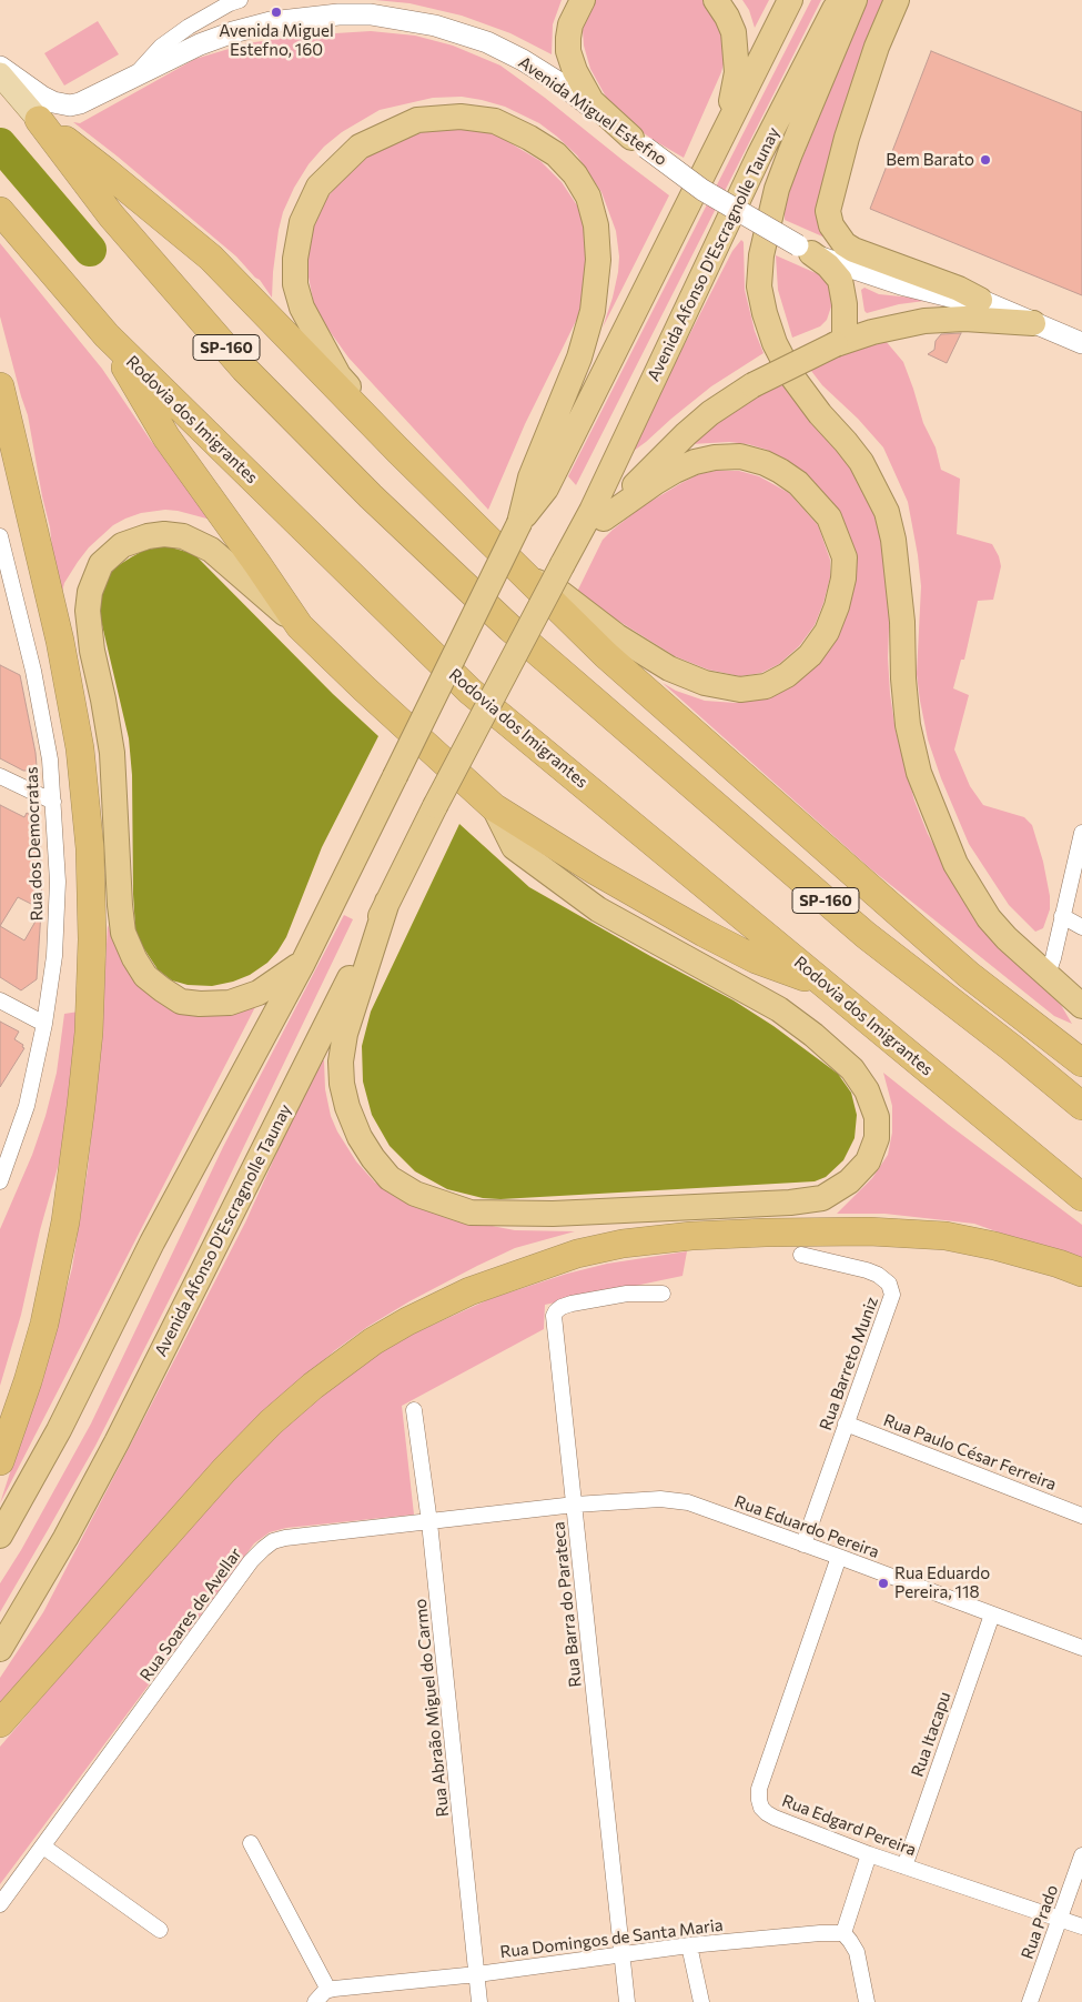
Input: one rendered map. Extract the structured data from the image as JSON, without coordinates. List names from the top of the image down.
{
  "streets": {
    "highway": ["Avenida Afonso D'Escragnolle Taunay", "SP-160", "Rodovia dos Imigrantes"],
    "main road": ["Avenida Miguel Estefno"],
    "street": [
      "Rua dos Democratas",
      "Rua Barreto Muniz",
      "Rua Paulo César Ferreira",
      "Rua Eduardo Pereira",
      "Rua Barra do Parateca",
      "Rua Soares de Avellar",
      "Rua Abraão Miguel do Carmo",
      "Rua Itacapu",
      "Rua Edgard Pereira",
      "Rua Prado",
      "Rua Domingos de Santa Maria"
    ]
  },
  "crossings": [
    ["Rua Barreto Muniz", "Rua Paulo César Ferreira"],
    ["Rua Barreto Muniz", "Rua Eduardo Pereira"],
    ["Rua Eduardo Pereira", "Rua Barra do Parateca"],
    ["Rua Eduardo Pereira", "Rua Soares de Avellar"],
    ["Rua Eduardo Pereira", "Rua Itacapu"],
    ["Rua Eduardo Pereira", "Rua Edgard Pereira"],
    ["Rua Barra do Parateca", "Rua Soares de Avellar"],
    ["Rua Barra do Parateca", "Rua Domingos de Santa Maria"],
    ["Rua Soares de Avellar", "Rua Abraão Miguel do Carmo"],
    ["Rua Abraão Miguel do Carmo", "Rua Domingos de Santa Maria"],
    ["Rua Itacapu", "Rua Edgard Pereira"],
    ["Rua Edgard Pereira", "Rua Prado"]
  ],
  "places": ["Avenida Miguel Estefno, 160", "Bem Barato", "Rua Eduardo Pereira, 118"]
}
